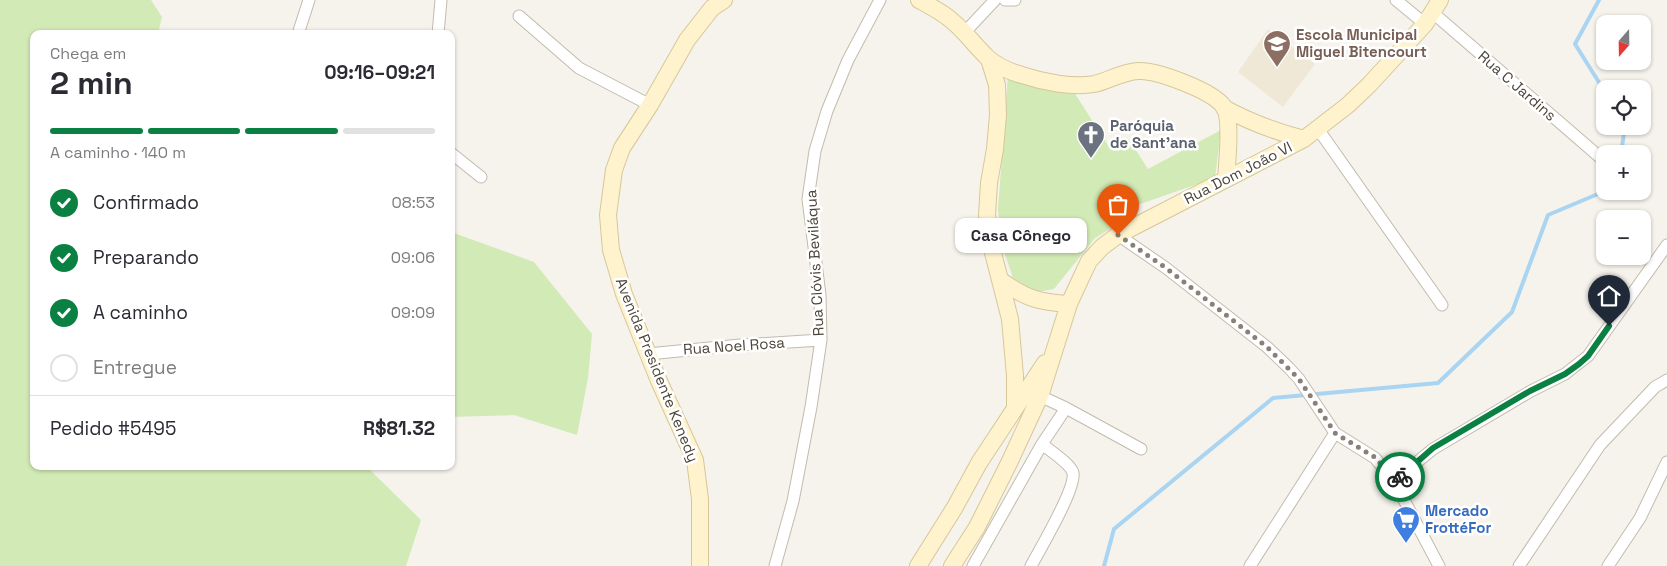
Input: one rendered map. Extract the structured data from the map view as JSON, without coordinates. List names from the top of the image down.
{
  "streets": {
    "street": [
      "Rua C Jardins",
      "Rua Dom João VI",
      "Rua Clóvis Beviláqua",
      "Rua Noel Rosa",
      "Avenida Presidente Kenedy"
    ]
  },
  "crossings": [
    ["Rua C Jardins", "Rua Dom João VI"],
    ["Rua Clóvis Beviláqua", "Rua Noel Rosa"],
    ["Rua Noel Rosa", "Avenida Presidente Kenedy"]
  ],
  "places": {
    "school or university": ["Escola Municipal Miguel Bitencourt"],
    "church": ["Paróquia de Sant'ana"],
    "other": ["Casa Cônego"],
    "supermarket": ["Mercado FrottéFor"]
  },
  "north": "bottom",
  "page": {
    "map_buttons": ["+", "−"],
    "heading": ["2 min", "Chega em", "09:16–09:21"],
    "panel": ["Pedido #5495", "R$81.32"],
    "bar": "A caminho · 140 m",
    "list": [
      ["Confirmado", "08:53"],
      ["Preparando", "09:06"],
      ["A caminho", "09:09"],
      "Entregue"
    ],
    "bubble": "Casa Cônego"
  }
}
